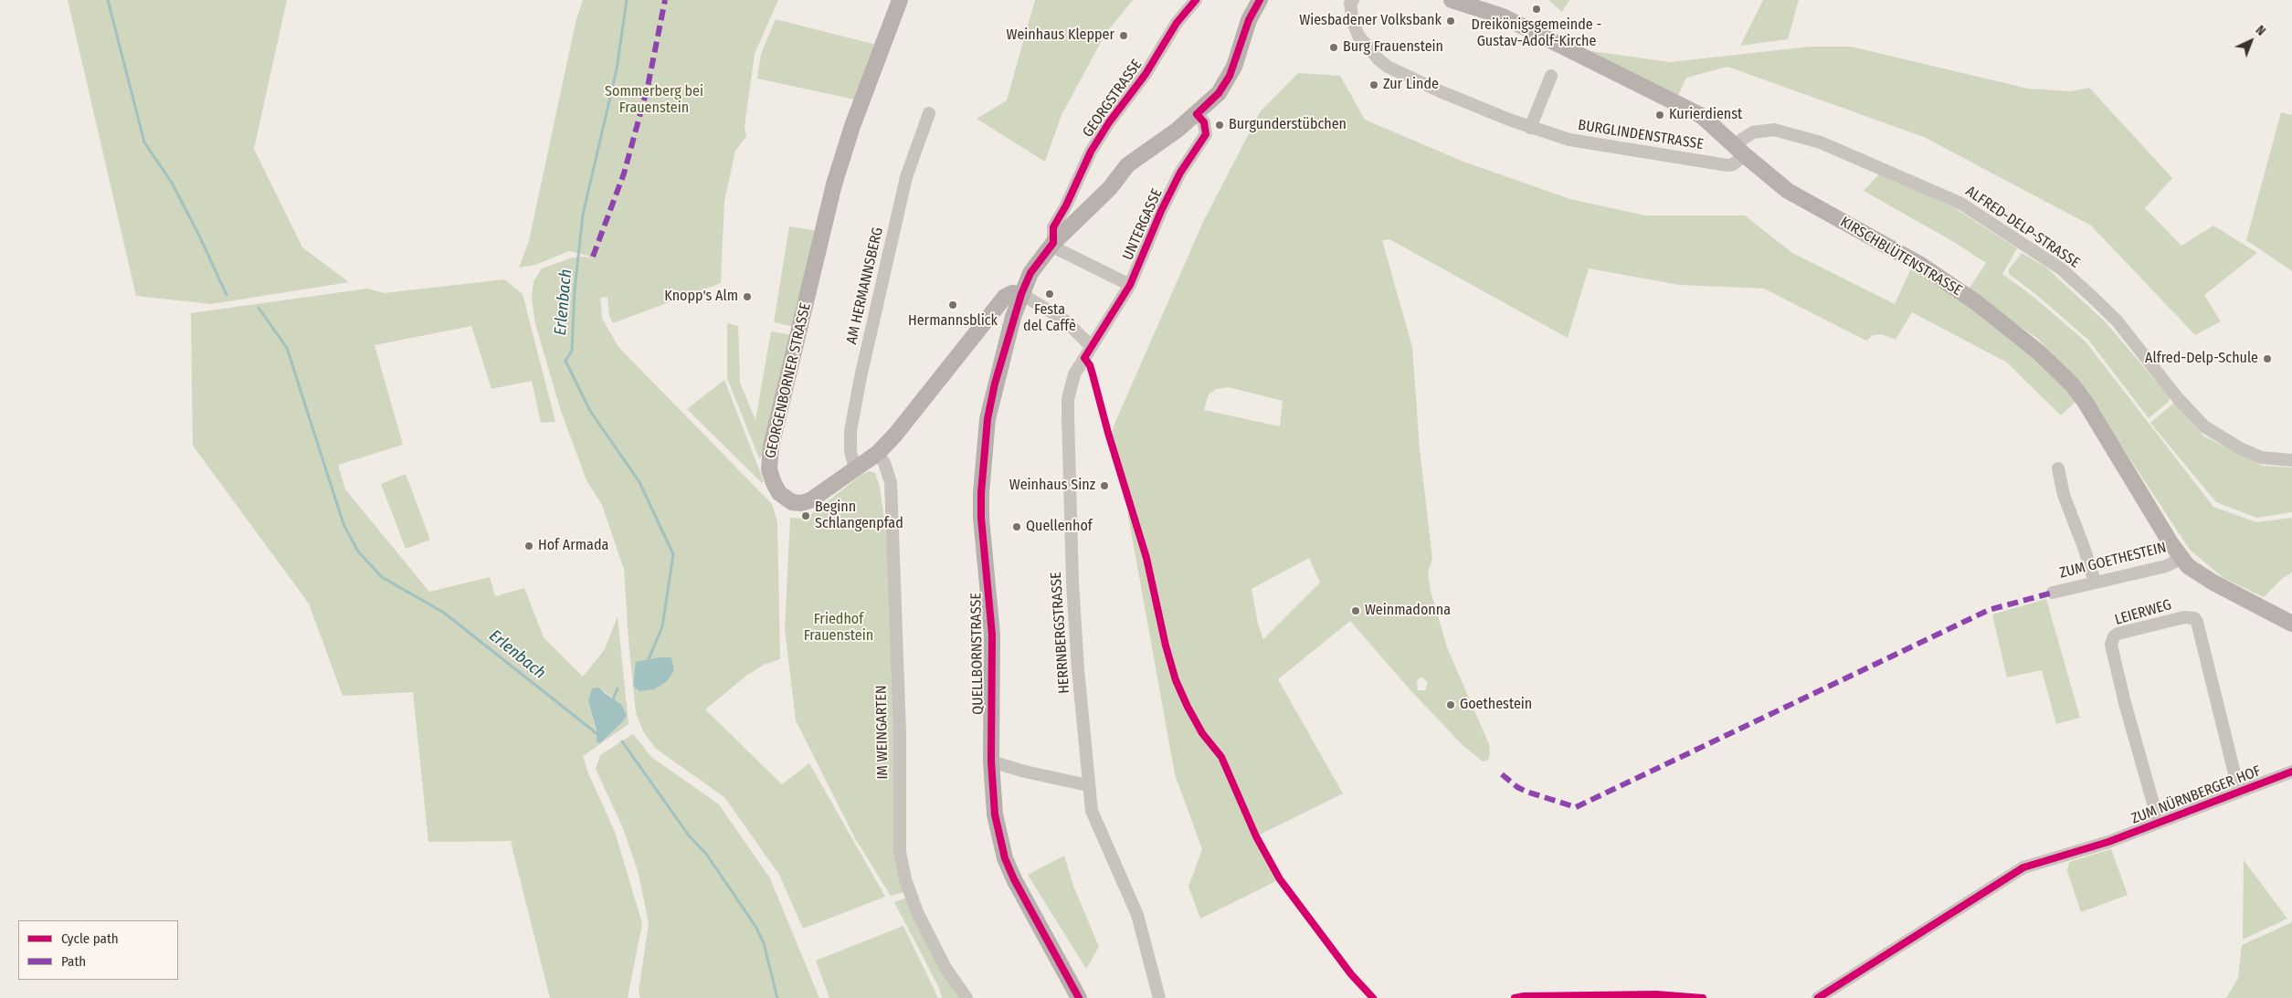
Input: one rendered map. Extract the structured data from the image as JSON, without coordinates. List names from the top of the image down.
{
  "streets": {
    "main road": ["KIRSCHBLÜTENSTRASSE", "GEORGENBORNER STRASSE", "QUELLBORNSTRASSE"],
    "street": [
      "GEORGSTRASSE",
      "BURGLINDENSTRASSE",
      "UNTERGASSE",
      "ALFRED-DELP-STRASSE",
      "AM HERMANNSBERG",
      "ZUM GOETHESTEIN",
      "LEIERWEG",
      "HERRNBERGSTRASSE",
      "IM WEINGARTEN",
      "ZUM NÜRNBERGER HOF"
    ]
  },
  "crossings": [
    ["BURGLINDENSTRASSE", "ALFRED-DELP-STRASSE"],
    ["BURGLINDENSTRASSE", "KIRSCHBLÜTENSTRASSE"],
    ["UNTERGASSE", "HERRNBERGSTRASSE"],
    ["ALFRED-DELP-STRASSE", "KIRSCHBLÜTENSTRASSE"],
    ["KIRSCHBLÜTENSTRASSE", "ZUM GOETHESTEIN"],
    ["AM HERMANNSBERG", "GEORGENBORNER STRASSE"],
    ["GEORGENBORNER STRASSE", "QUELLBORNSTRASSE"],
    ["GEORGENBORNER STRASSE", "IM WEINGARTEN"],
    ["LEIERWEG", "ZUM NÜRNBERGER HOF"]
  ],
  "water": ["Erlenbach"],
  "parks": ["Sommerberg bei Frauenstein", "Friedhof Frauenstein"],
  "places": [
    "Dreikönigsgemeinde - Gustav-Adolf-Kirche",
    "Wiesbadener Volksbank",
    "Weinhaus Klepper",
    "Burg Frauenstein",
    "Zur Linde",
    "Kurierdienst",
    "Burgunderstübchen",
    "Festa del Caffè",
    "Knopp's Alm",
    "Hermannsblick",
    "Alfred-Delp-Schule",
    "Weinhaus Sinz",
    "Beginn Schlangenpfad",
    "Quellenhof",
    "Hof Armada",
    "Weinmadonna",
    "Goethestein"
  ],
  "legend": ["Cycle path", "Path"],
  "north": "top right"
}
